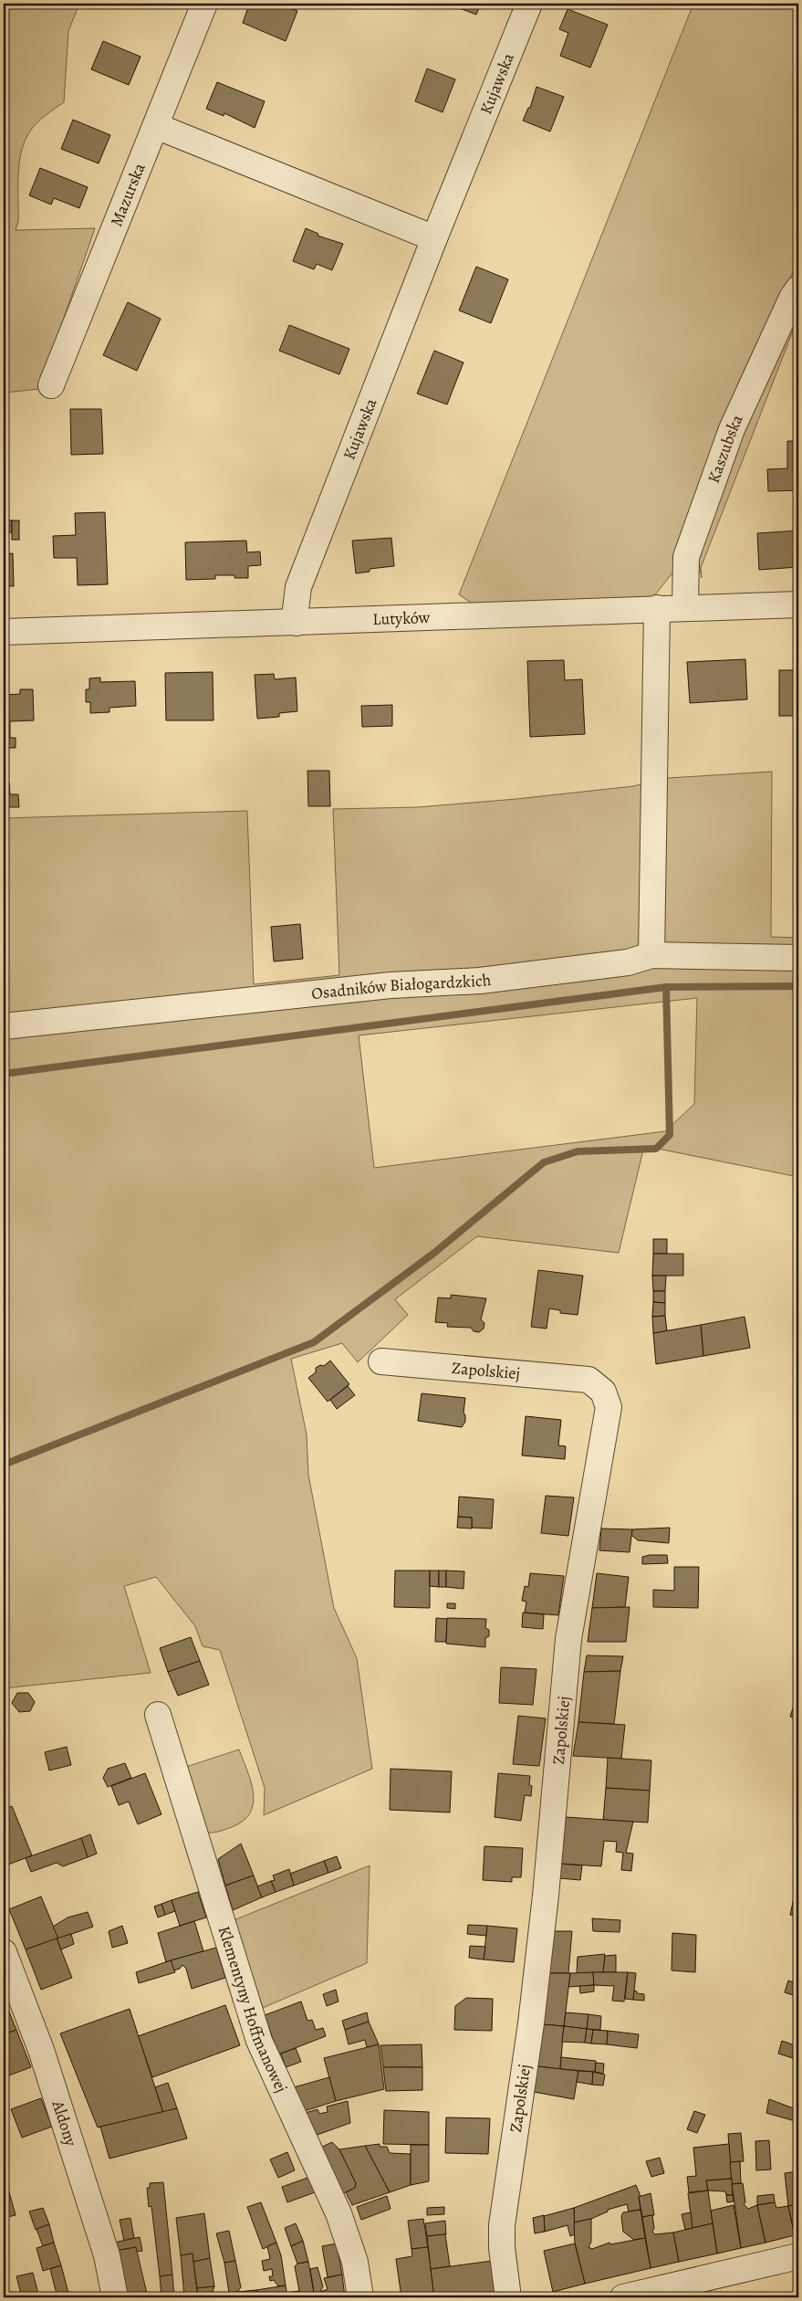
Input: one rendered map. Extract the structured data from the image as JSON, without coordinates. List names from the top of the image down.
{
  "streets": {
    "street": [
      "Kujawska",
      "Mazurska",
      "Kaszubska",
      "Lutyków",
      "Osadników Białogardzkich",
      "Zapolskiej",
      "Klementyny Hoffmanowej",
      "Aldony"
    ]
  },
  "crossings": [
    ["Kujawska", "Lutyków"],
    ["Kaszubska", "Lutyków"]
  ]
}
